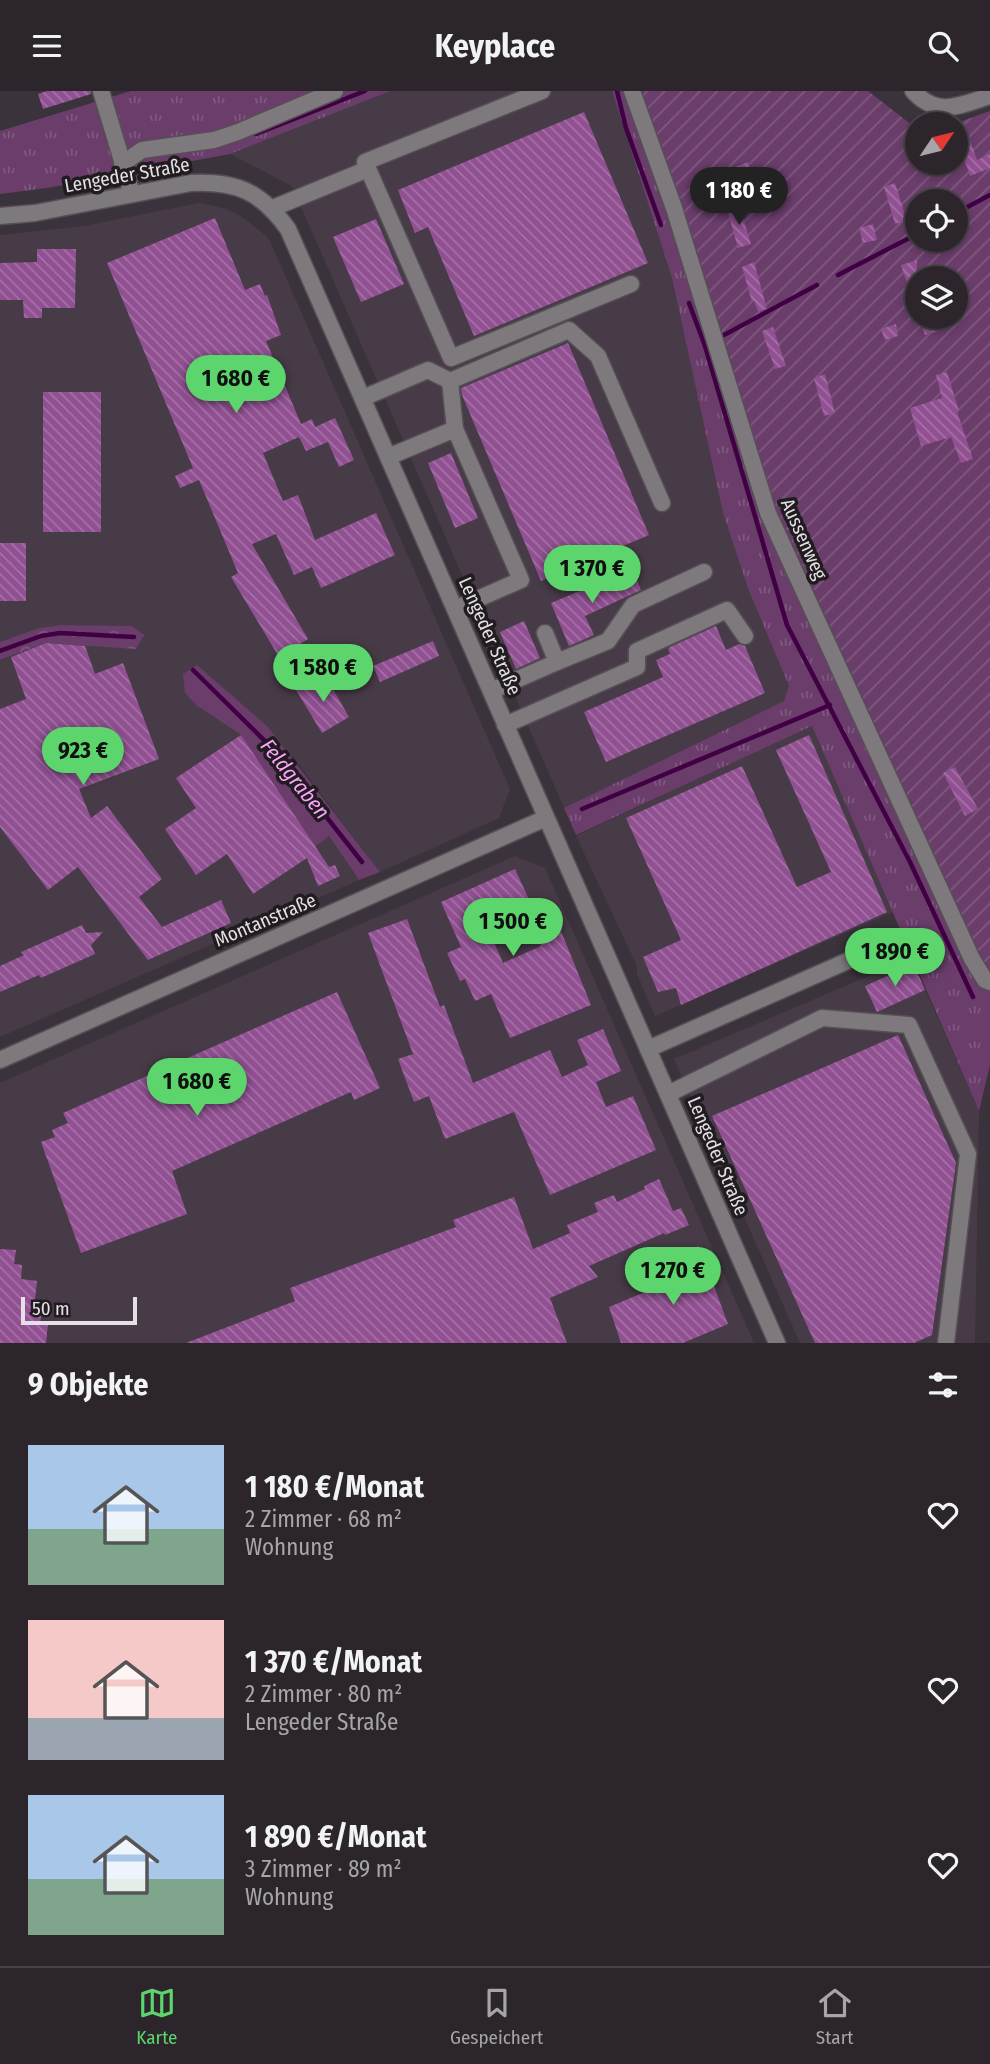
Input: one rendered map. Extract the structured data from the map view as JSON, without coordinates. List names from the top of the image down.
{
  "streets": {
    "street": ["Lengeder Straße", "Aussenweg", "Montanstraße"]
  },
  "crossings": [
    ["Lengeder Straße", "Montanstraße"]
  ],
  "water": ["Feldgraben"],
  "scale_bar": "50 m",
  "north": "top right",
  "page": {
    "header": "Keyplace",
    "price": [
      "1 180 €",
      "1 680 €",
      "1 370 €",
      "1 580 €",
      "923 €",
      "1 500 €",
      "1 890 €",
      "1 680 €",
      "1 270 €"
    ],
    "scale": "50 m",
    "heading": "9 Objekte",
    "list": [
      {
        "name": "1 180 €/Monat",
        "note": "2 Zimmer · 68 m² · Wohnung"
      },
      {
        "name": "1 370 €/Monat",
        "note": "2 Zimmer · 80 m² · Lengeder Straße"
      },
      {
        "name": "1 890 €/Monat",
        "note": "3 Zimmer · 89 m² · Wohnung"
      }
    ],
    "tabs": ["Karte", "Gespeichert", "Start"]
  }
}
